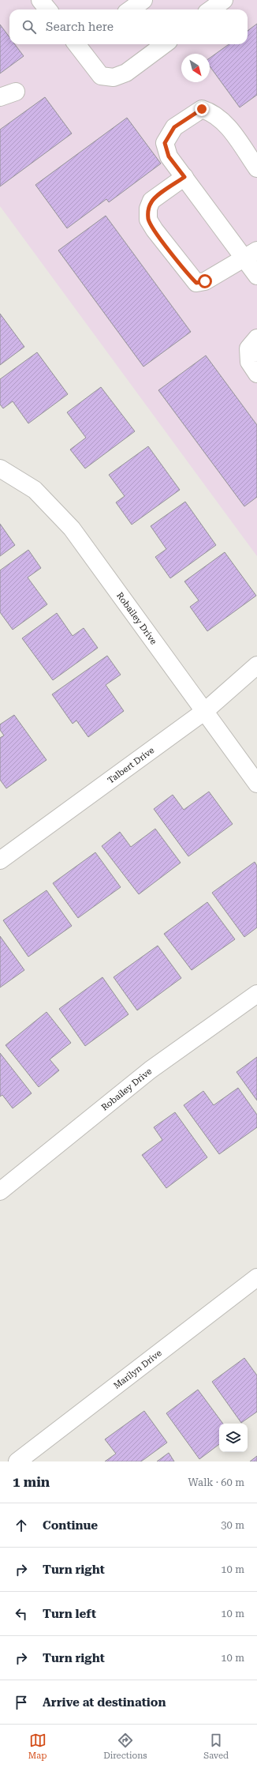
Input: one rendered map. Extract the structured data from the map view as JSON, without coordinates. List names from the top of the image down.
{
  "streets": {
    "street": ["Robailey Drive", "Talbert Drive", "Marilyn Drive"]
  },
  "crossings": [
    ["Robailey Drive", "Talbert Drive"]
  ],
  "north": "bottom right",
  "page": {
    "search": "Search here",
    "heading": ["1 min", "Walk · 60 m"],
    "list": [
      ["Continue", "30 m"],
      ["Turn right", "10 m"],
      ["Turn left", "10 m"],
      ["Turn right", "10 m"],
      "Arrive at destination"
    ],
    "nav": ["Map", "Directions", "Saved"]
  }
}
